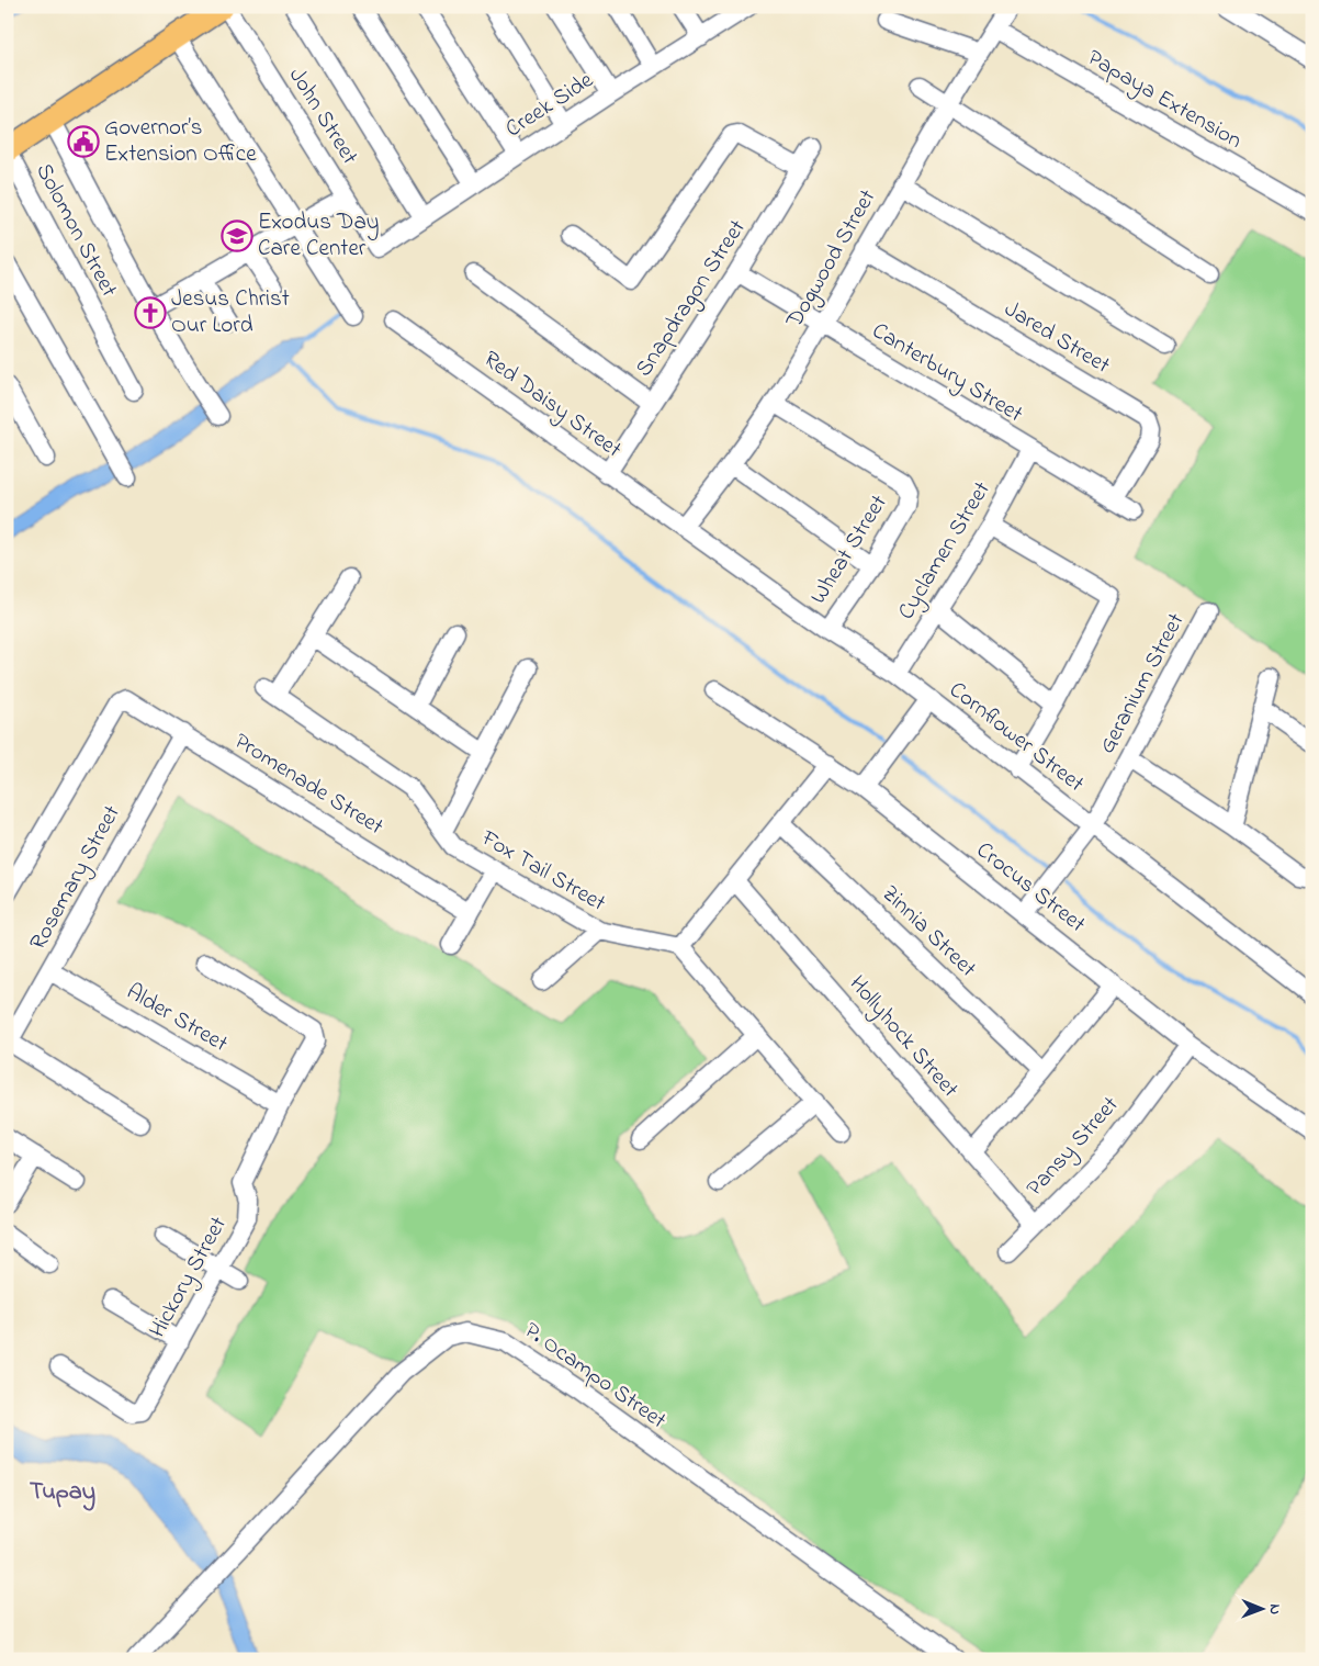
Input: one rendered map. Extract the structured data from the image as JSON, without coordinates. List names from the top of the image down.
{
  "streets": {
    "street": [
      "Papaya Extension",
      "Creek Side",
      "John Street",
      "Solomon Street",
      "Dogwood Street",
      "Snapdragon Street",
      "Jared Street",
      "Canterbury Street",
      "Red Daisy Street",
      "Wheat Street",
      "Cyclamen Street",
      "Geranium Street",
      "Cornflower Street",
      "Promenade Street",
      "Fox Tail Street",
      "Rosemary Street",
      "Crocus Street",
      "Zinnia Street",
      "Alder Street",
      "Hollyhock Street",
      "Pansy Street",
      "Hickory Street",
      "P. Ocampo Street"
    ]
  },
  "crossings": [
    ["Papaya Extension", "Dogwood Street"],
    ["Creek Side", "John Street"],
    ["Dogwood Street", "Jared Street"],
    ["Dogwood Street", "Canterbury Street"],
    ["Dogwood Street", "Red Daisy Street"],
    ["Dogwood Street", "Wheat Street"],
    ["Dogwood Street", "Cornflower Street"],
    ["Snapdragon Street", "Canterbury Street"],
    ["Snapdragon Street", "Red Daisy Street"],
    ["Jared Street", "Canterbury Street"],
    ["Canterbury Street", "Cyclamen Street"],
    ["Red Daisy Street", "Cornflower Street"],
    ["Wheat Street", "Cornflower Street"],
    ["Cyclamen Street", "Cornflower Street"],
    ["Geranium Street", "Cornflower Street"],
    ["Geranium Street", "Crocus Street"],
    ["Promenade Street", "Rosemary Street"],
    ["Rosemary Street", "Alder Street"],
    ["Crocus Street", "Pansy Street"],
    ["Alder Street", "Hickory Street"],
    ["Hollyhock Street", "Pansy Street"]
  ],
  "districts": ["Tupay"],
  "places": {
    "public building": ["Governor’s Extension Office"],
    "school or university": ["Exodus Day Care Center"],
    "church": ["Jesus Christ Our Lord"]
  },
  "north": "right"
}
